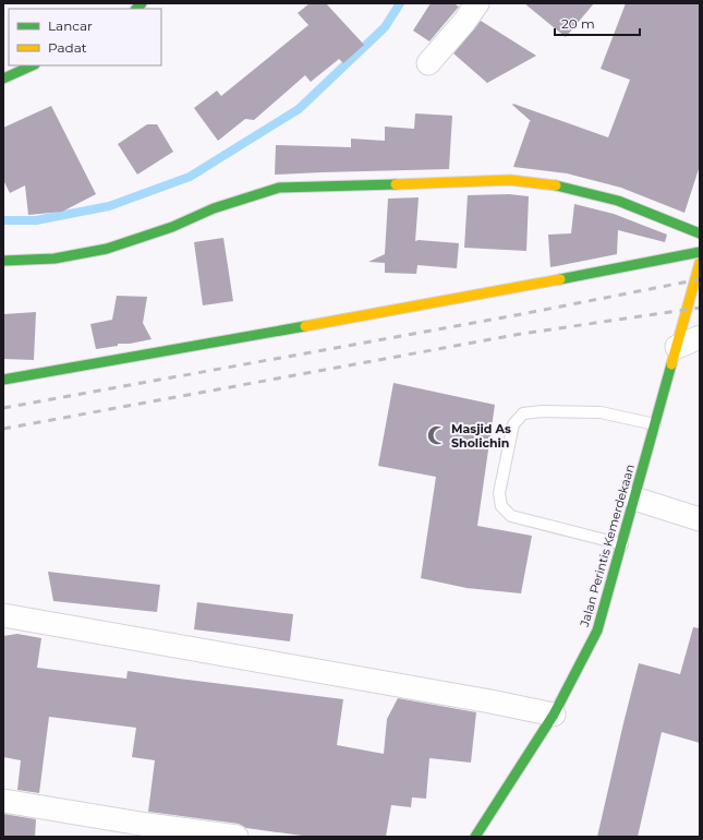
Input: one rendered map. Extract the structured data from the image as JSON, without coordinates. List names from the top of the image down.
{
  "streets": {
    "street": ["Jalan Perintis Kemerdekaan"]
  },
  "places": {
    "mosque": ["Masjid As Sholichin"]
  },
  "legend": ["Lancar", "Padat"],
  "scale_bar": "20 m"
}
